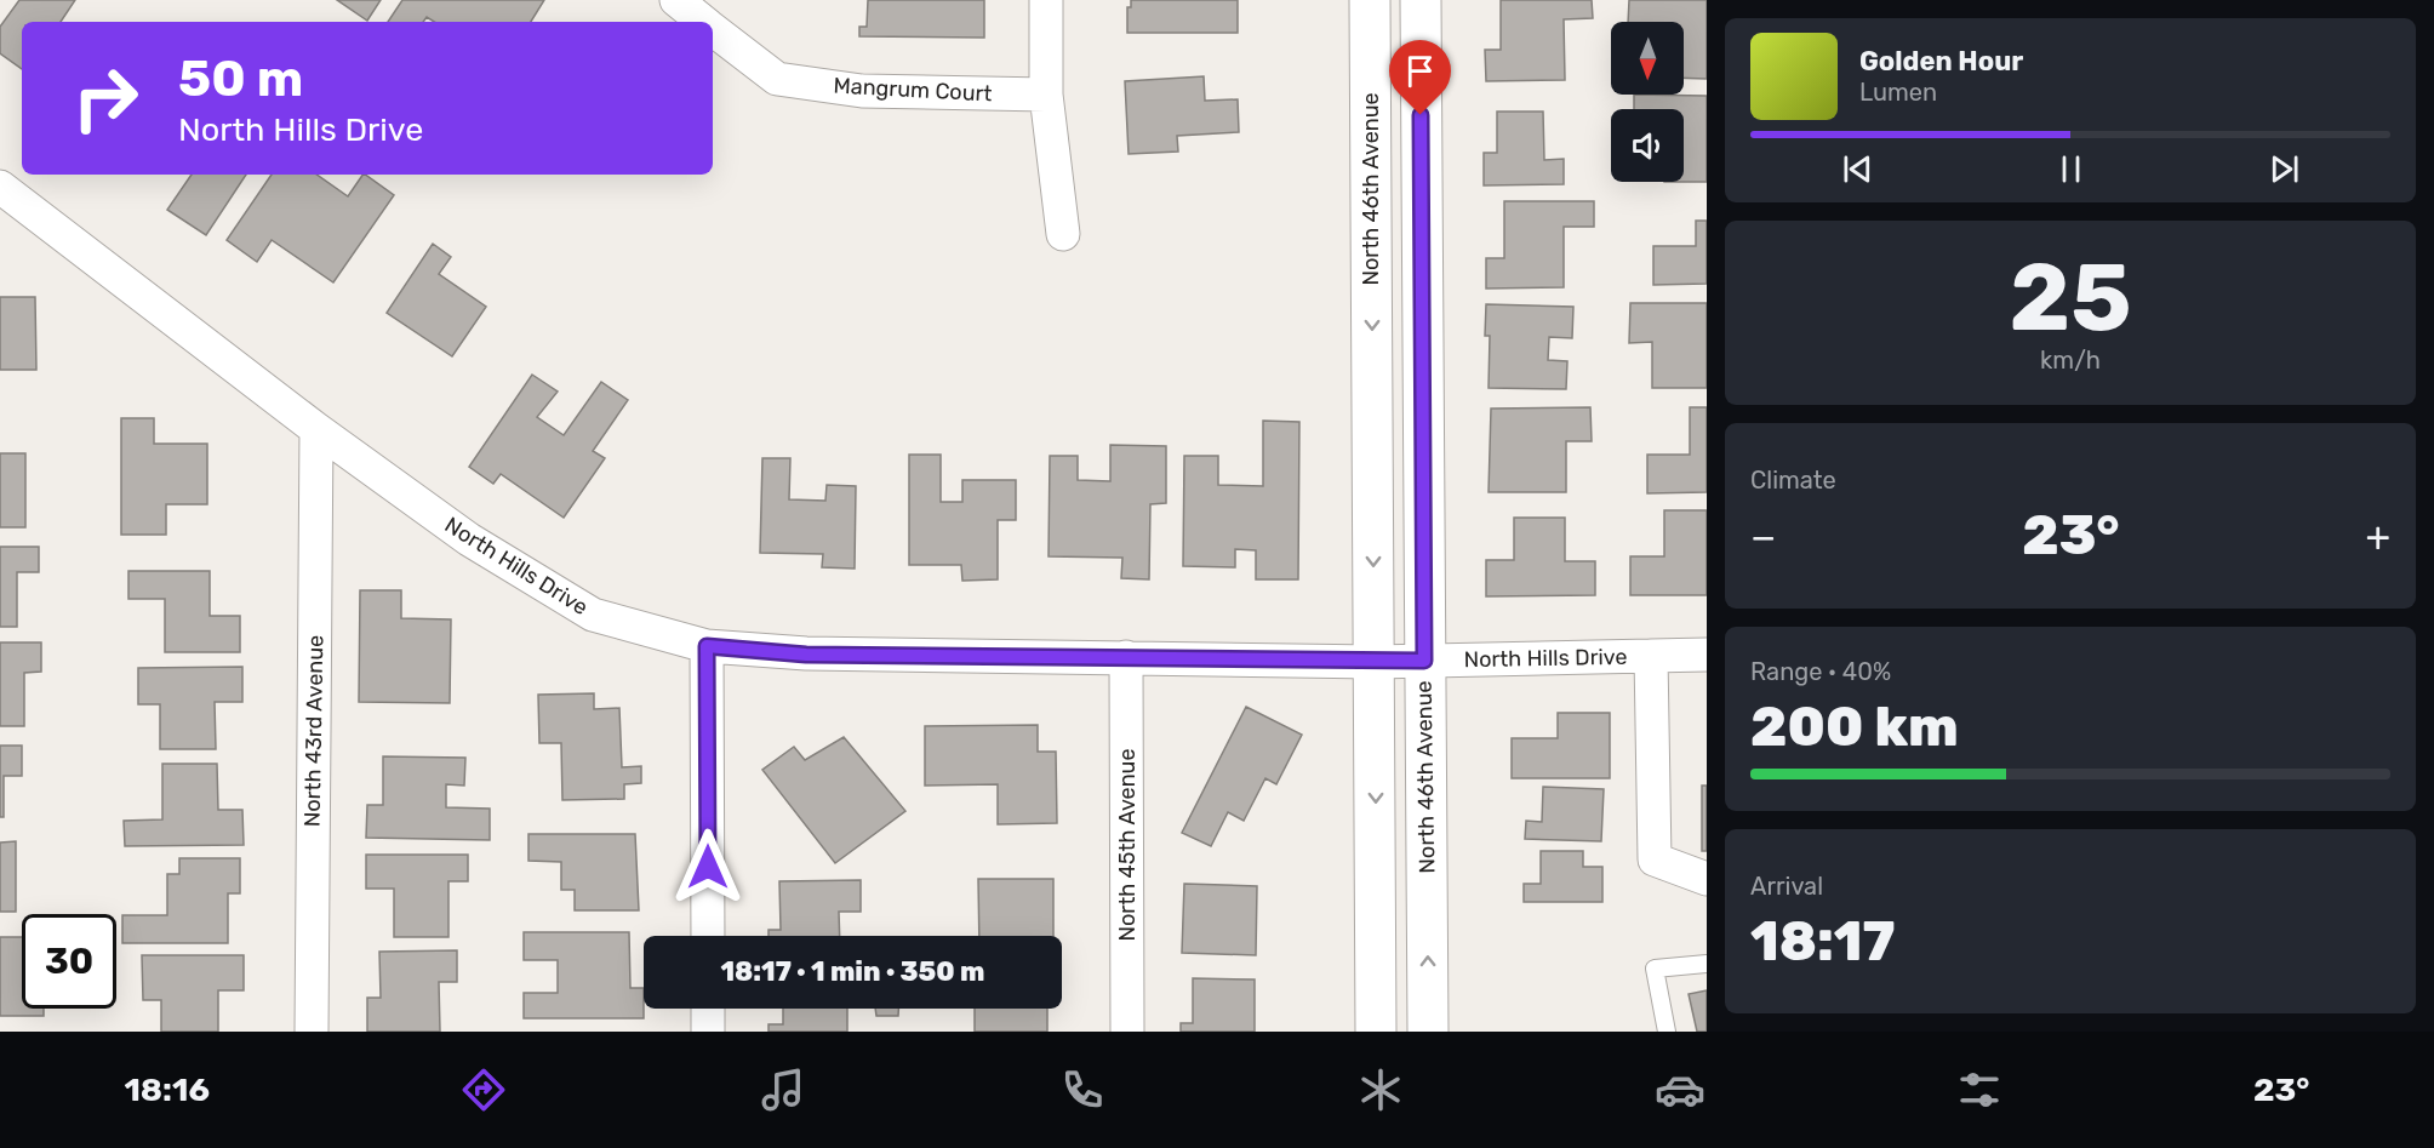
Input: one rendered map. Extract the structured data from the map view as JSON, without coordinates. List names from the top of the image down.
{
  "streets": {
    "street": [
      "Mangrum Court",
      "North 46th Avenue",
      "North Hills Drive",
      "North 43rd Avenue",
      "North 45th Avenue"
    ]
  },
  "crossings": [
    ["North 46th Avenue", "North Hills Drive"],
    ["North Hills Drive", "North 43rd Avenue"],
    ["North Hills Drive", "North 45th Avenue"]
  ],
  "north": "bottom",
  "page": {
    "turn": ["50 m", "North Hills Drive"],
    "song": ["Golden Hour", "Lumen"],
    "tile": [
      ["25", "km/h"],
      "Climate",
      ["Range · 40%", "200 km"],
      ["Arrival", "18:17"]
    ],
    "heat": ["−", "23°", "+"],
    "limit": "30",
    "trip": "18:17 · 1 min · 350 m",
    "tabs": ["18:16", "23°"]
  }
}
